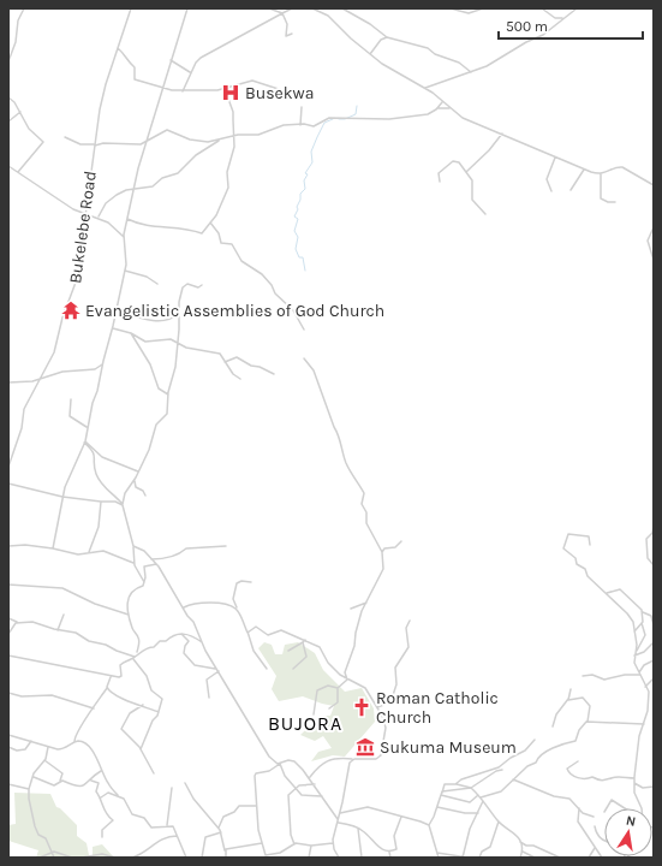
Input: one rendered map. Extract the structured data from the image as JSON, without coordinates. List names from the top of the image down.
{
  "streets": {
    "street": ["Bukelebe Road"]
  },
  "districts": ["BUJORA"],
  "places": {
    "hospital": ["Busekwa"],
    "temple": ["Evangelistic Assemblies of God Church"],
    "church": ["Roman Catholic Church"],
    "museum": ["Sukuma Museum"]
  },
  "scale_bar": "500 m",
  "north": "top"
}
